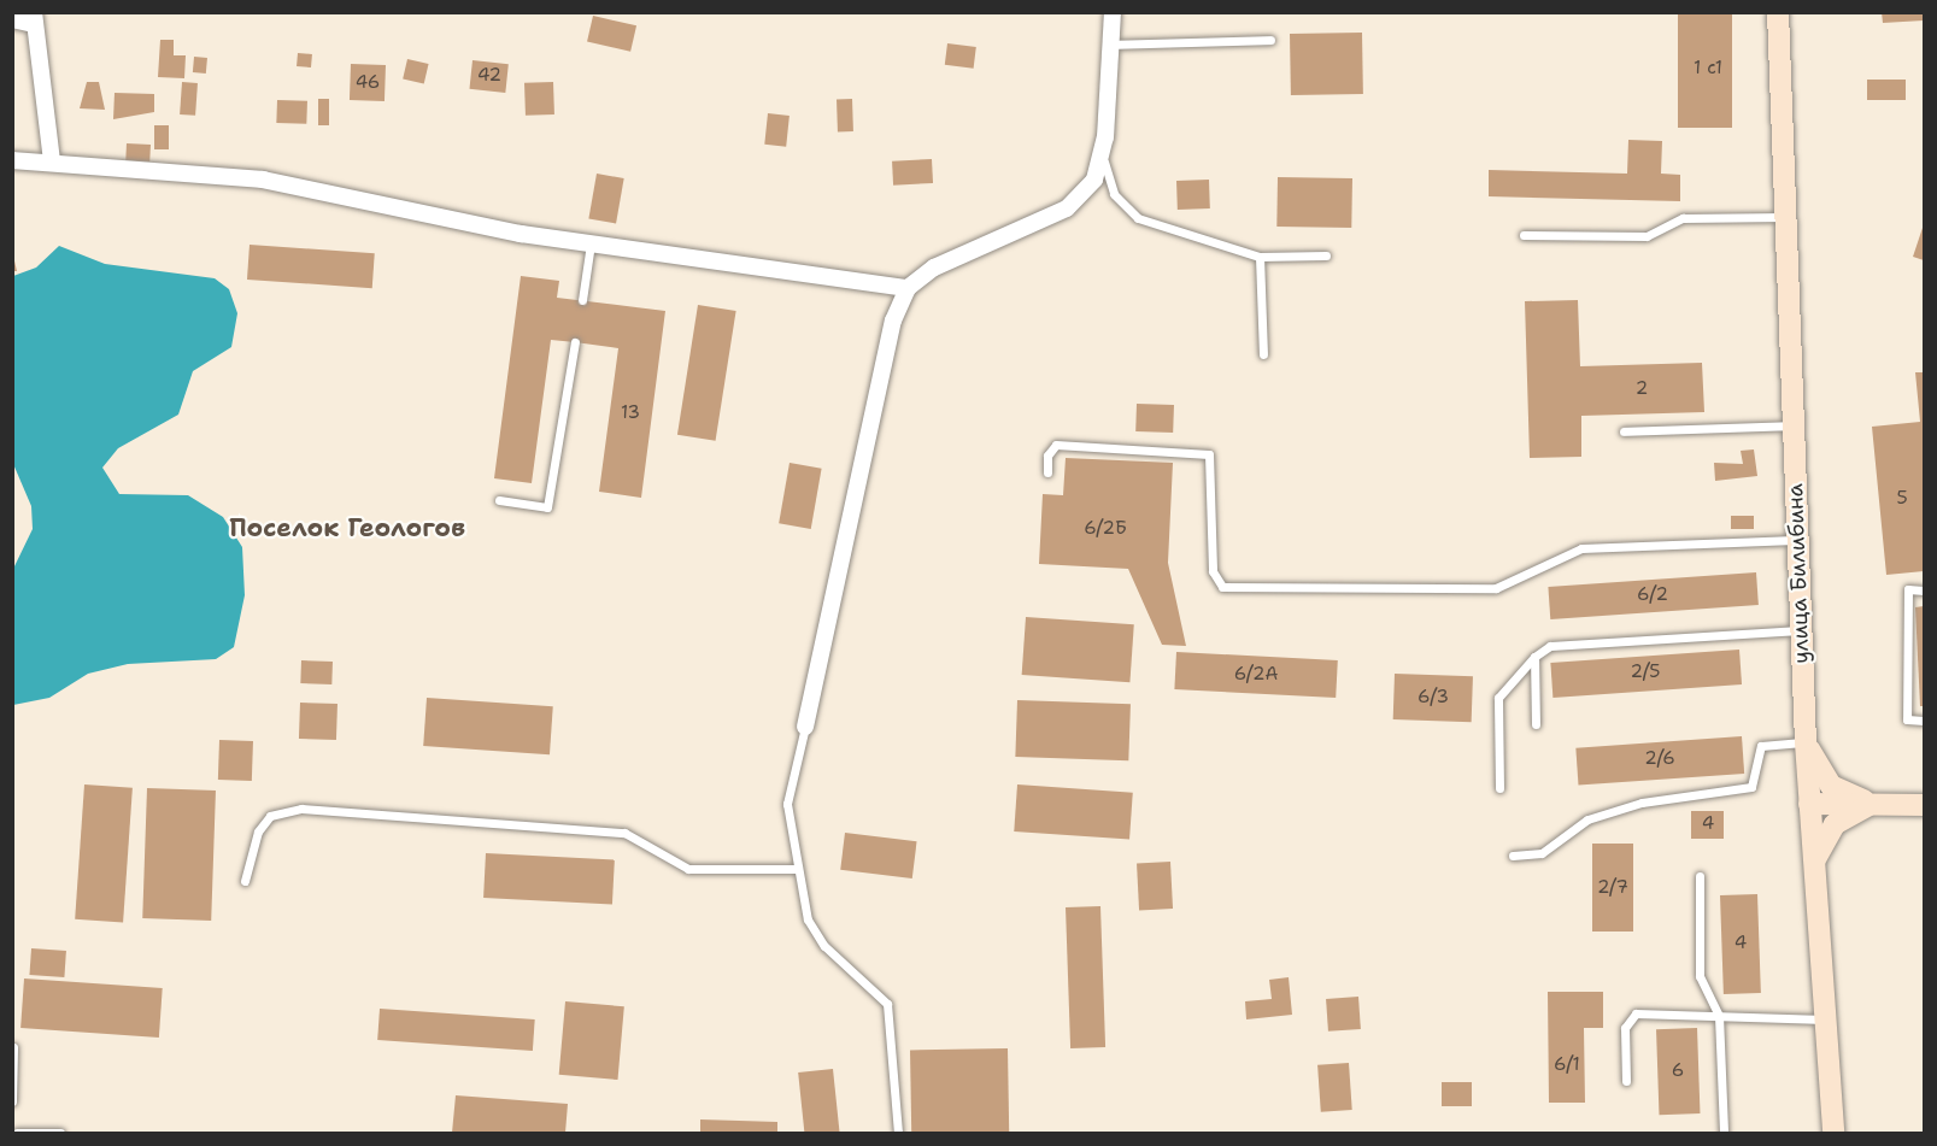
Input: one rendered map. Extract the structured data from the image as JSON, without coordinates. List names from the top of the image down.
{
  "streets": {
    "main road": ["улица Билибина"]
  },
  "districts": ["Поселок Геологов"],
  "house_numbers": [
    "1 с1",
    "42",
    "46",
    "2",
    "13",
    "5",
    "6/2Б",
    "6/2",
    "2/5",
    "6/2А",
    "6/3",
    "2/6",
    "4",
    "2/7",
    "4",
    "6/1",
    "6"
  ]
}
